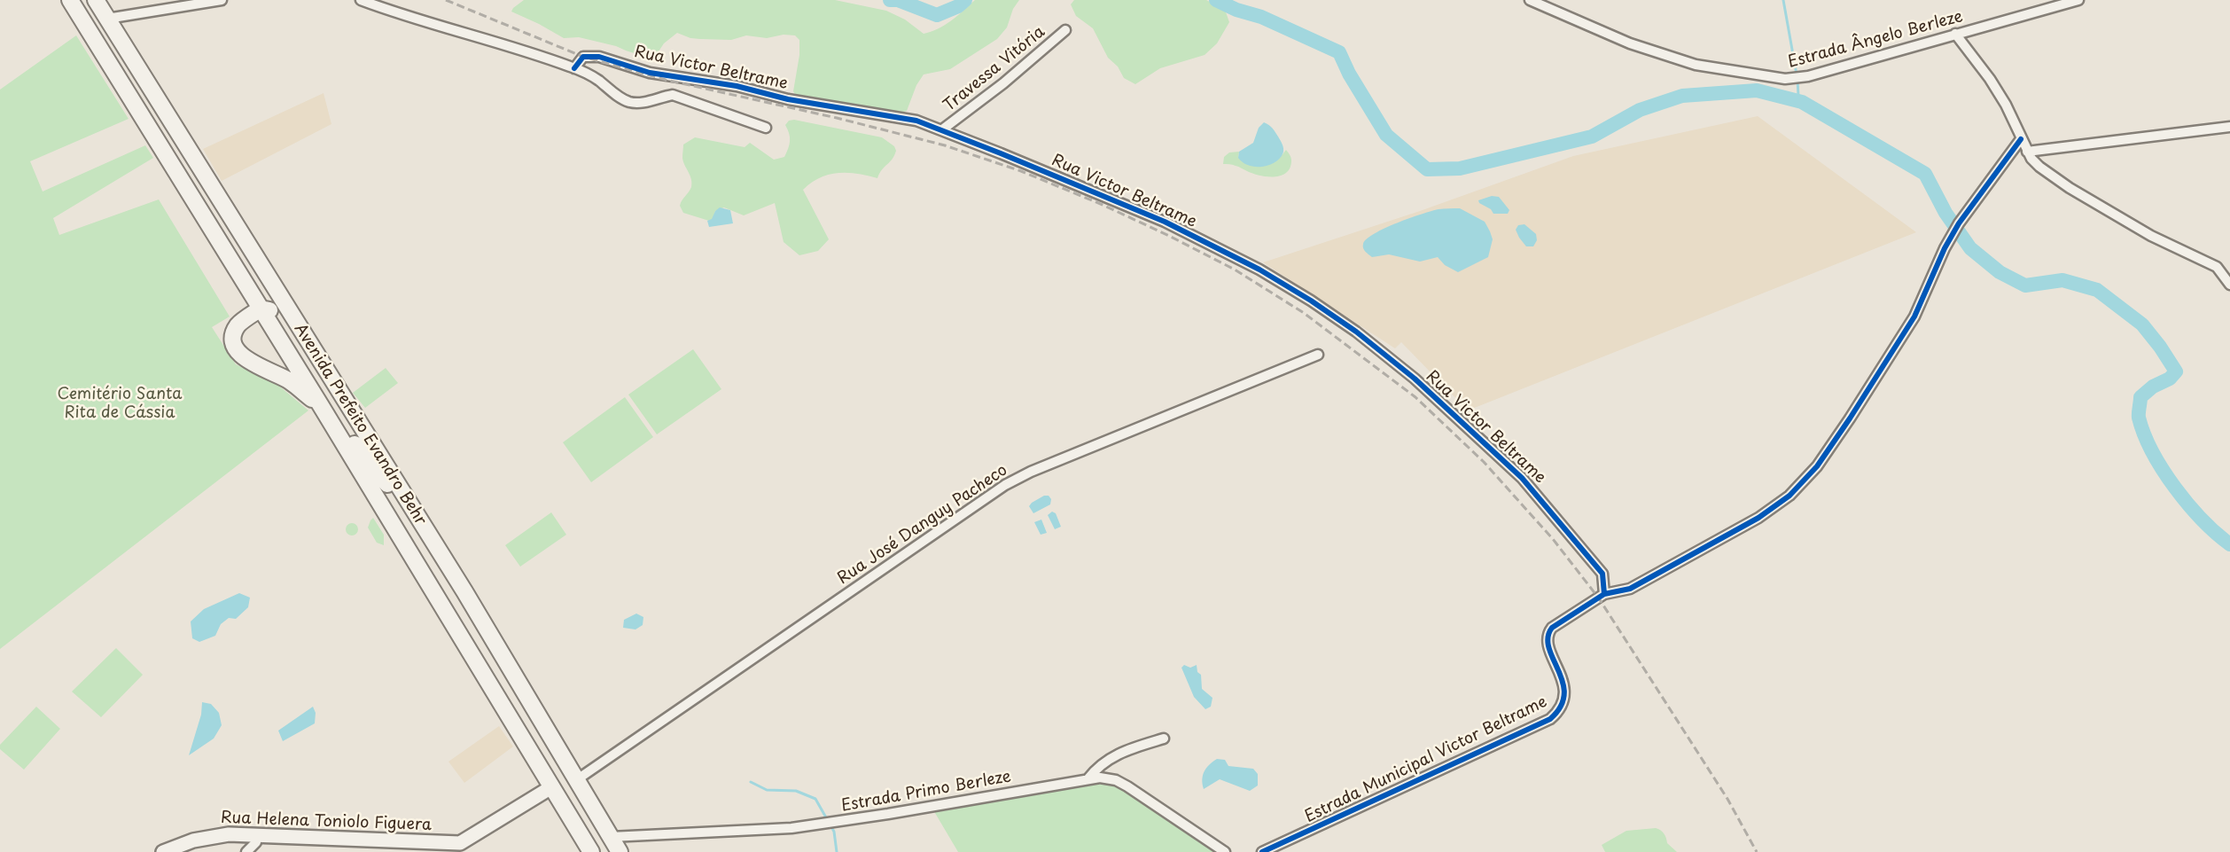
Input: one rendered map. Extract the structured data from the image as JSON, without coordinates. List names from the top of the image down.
{
  "streets": {
    "highway": ["Avenida Prefeito Evandro Behr"],
    "street": [
      "Estrada Ângelo Berleze",
      "Rua Victor Beltrame",
      "Travessa Vitória",
      "Rua José Danguy Pacheco",
      "Estrada Municipal Victor Beltrame",
      "Estrada Primo Berleze",
      "Rua Helena Toniolo Figuera"
    ]
  },
  "crossings": [
    ["Rua Victor Beltrame", "Travessa Vitória"],
    ["Rua Victor Beltrame", "Estrada Municipal Victor Beltrame"],
    ["Avenida Prefeito Evandro Behr", "Rua José Danguy Pacheco"],
    ["Avenida Prefeito Evandro Behr", "Estrada Primo Berleze"]
  ],
  "parks": ["Cemitério Santa Rita de Cássia"]
}
